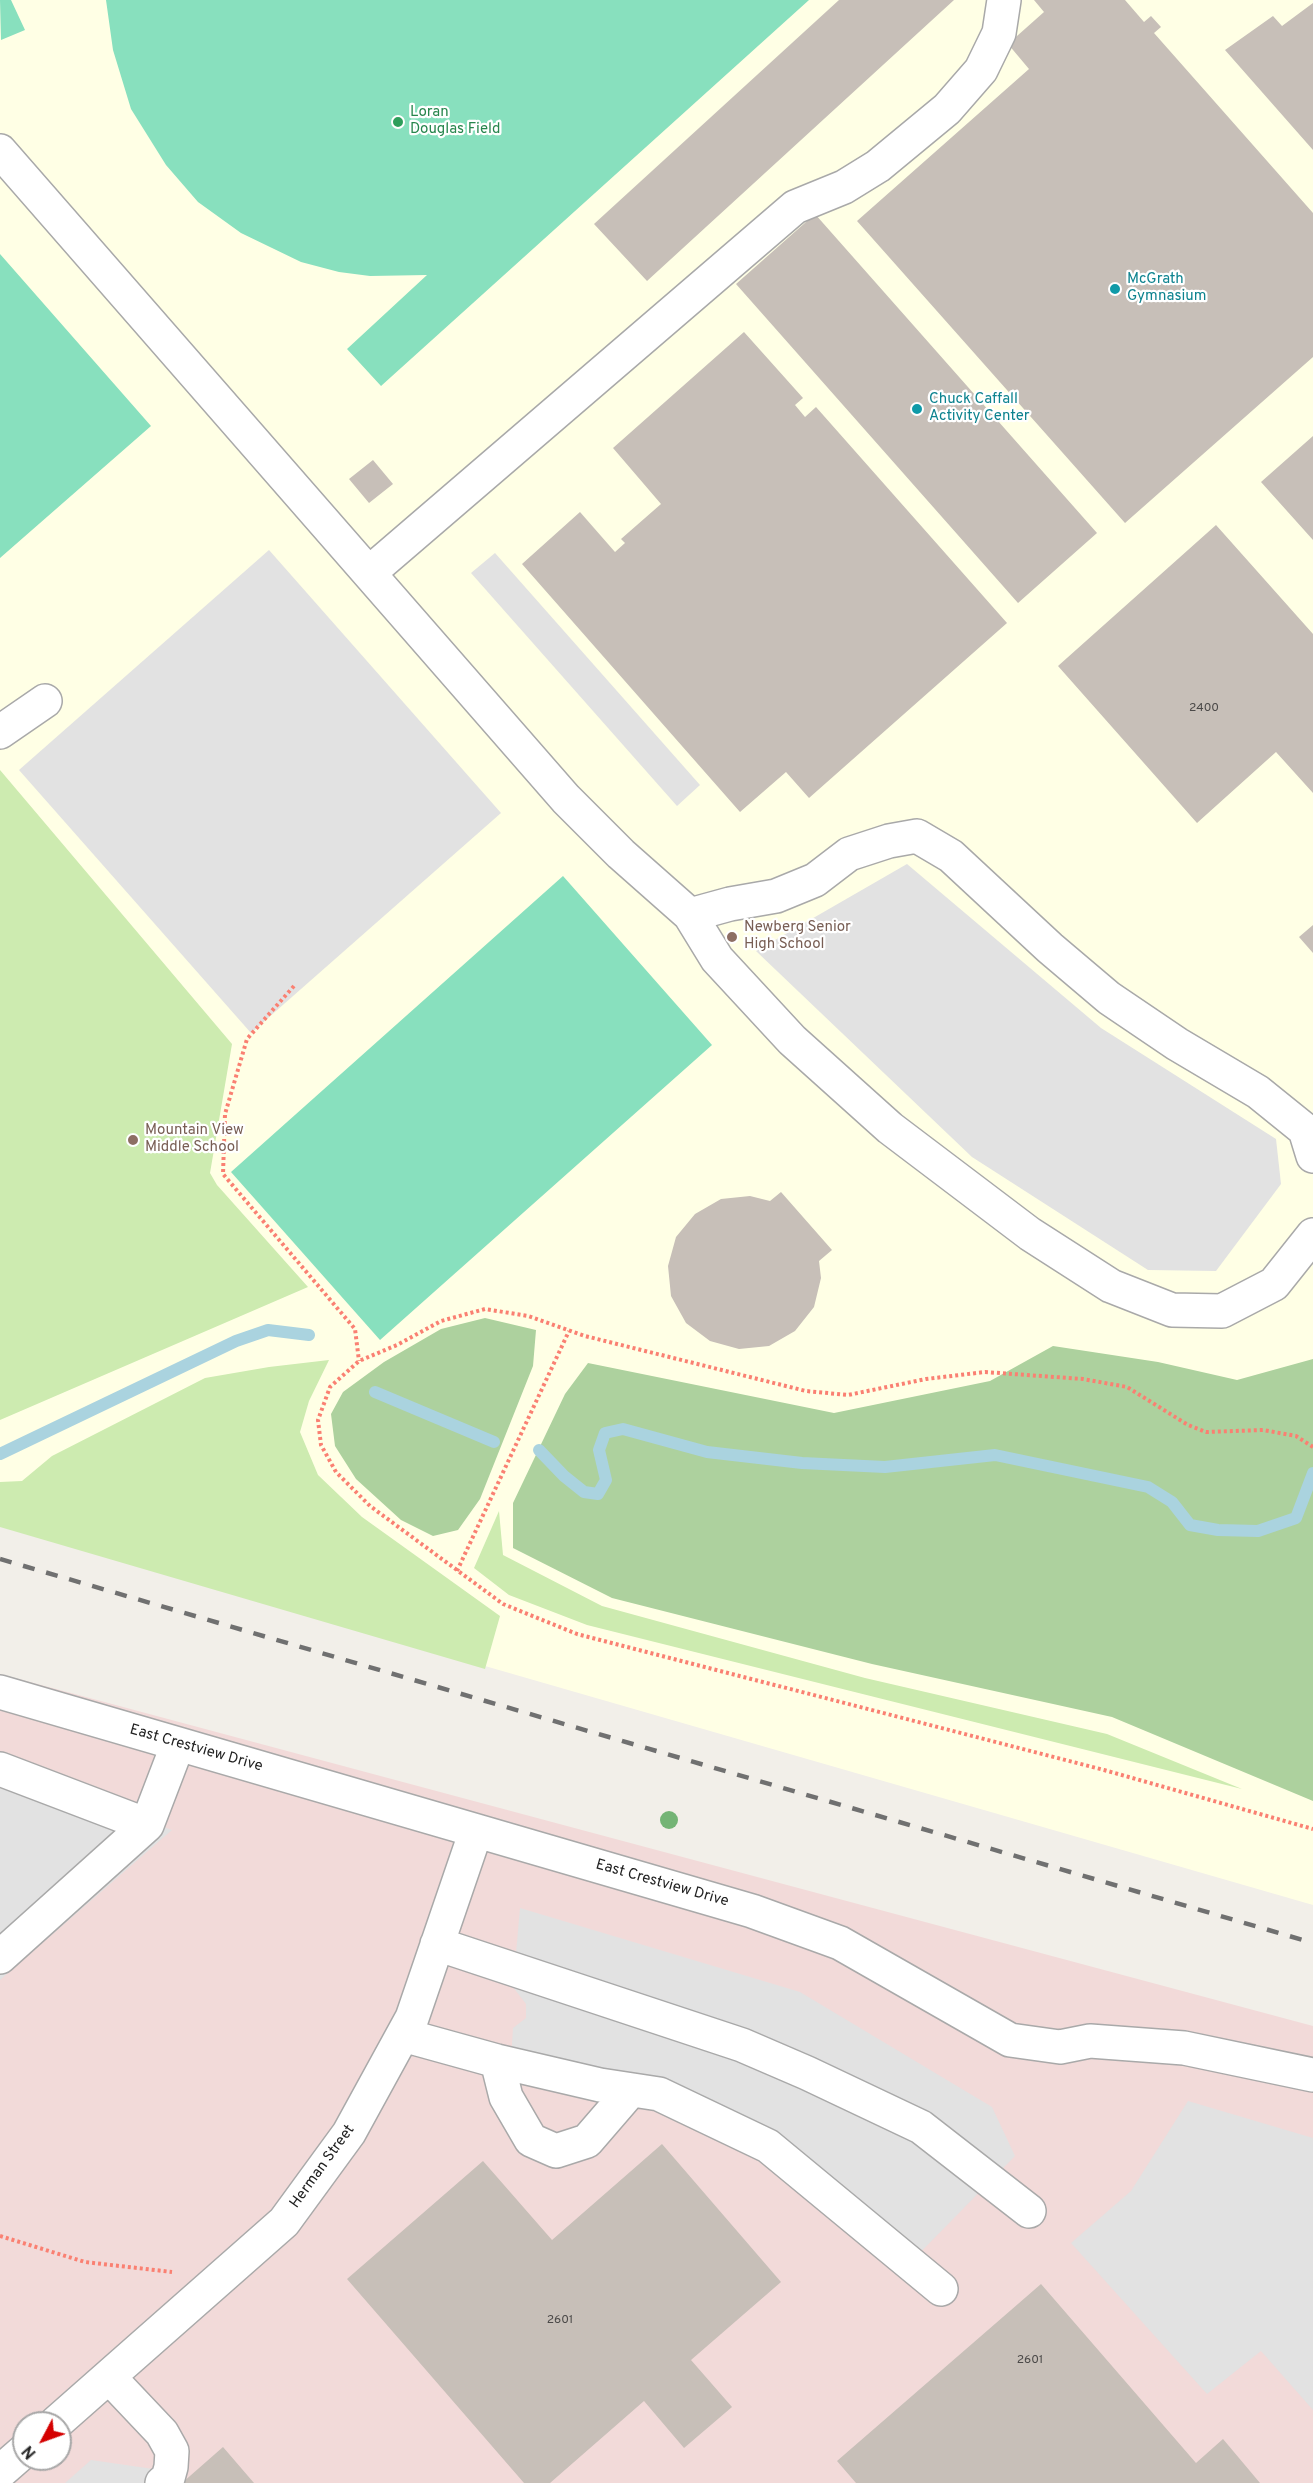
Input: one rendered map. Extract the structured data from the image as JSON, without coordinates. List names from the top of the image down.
{
  "streets": {
    "street": ["East Crestview Drive", "Herman Street"]
  },
  "crossings": [
    ["East Crestview Drive", "Herman Street"]
  ],
  "places": [
    "Loran Douglas Field",
    "McGrath Gymnasium",
    "Chuck Caffall Activity Center",
    "Newberg Senior High School",
    "Mountain View Middle School"
  ],
  "house_numbers": ["2400", "2601", "2601"],
  "north": "bottom left"
}
